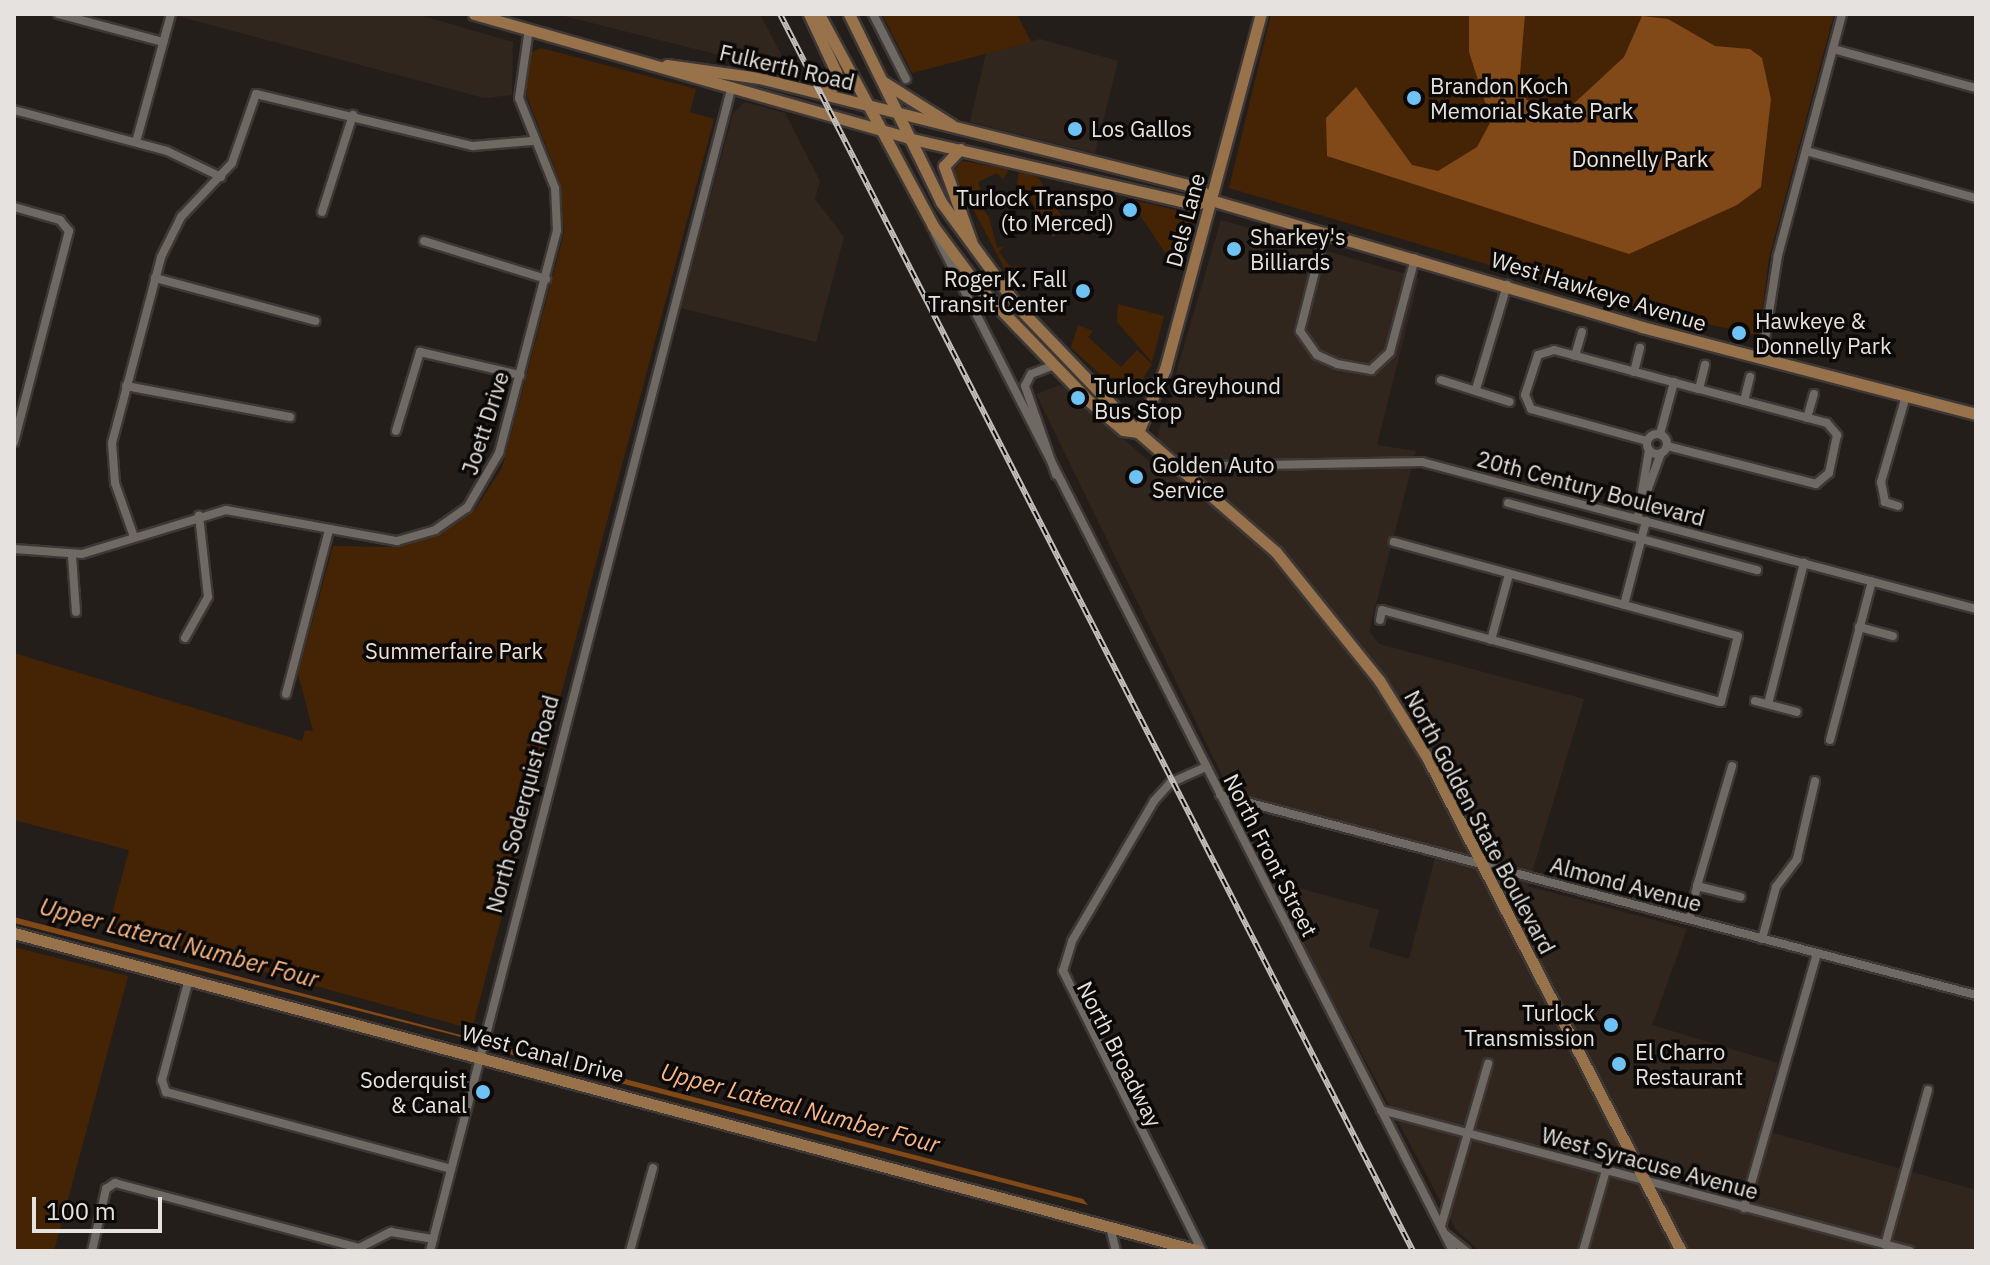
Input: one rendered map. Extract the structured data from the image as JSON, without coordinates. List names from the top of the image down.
{
  "streets": {
    "street": [
      "Fulkerth Road",
      "Dels Lane",
      "West Hawkeye Avenue",
      "Joett Drive",
      "20th Century Boulevard",
      "North Soderquist Road",
      "North Golden State Boulevard",
      "North Front Street",
      "Almond Avenue",
      "West Canal Drive",
      "North Broadway",
      "West Syracuse Avenue"
    ]
  },
  "crossings": [
    ["Fulkerth Road", "West Hawkeye Avenue"],
    ["Fulkerth Road", "Joett Drive"],
    ["Fulkerth Road", "North Soderquist Road"],
    ["Fulkerth Road", "North Golden State Boulevard"],
    ["Dels Lane", "West Hawkeye Avenue"],
    ["Dels Lane", "North Golden State Boulevard"],
    ["West Hawkeye Avenue", "North Golden State Boulevard"],
    ["20th Century Boulevard", "North Golden State Boulevard"],
    ["North Soderquist Road", "West Canal Drive"],
    ["North Golden State Boulevard", "North Front Street"],
    ["North Golden State Boulevard", "Almond Avenue"],
    ["North Golden State Boulevard", "West Syracuse Avenue"],
    ["North Front Street", "Almond Avenue"],
    ["North Front Street", "North Broadway"],
    ["North Front Street", "West Syracuse Avenue"],
    ["West Canal Drive", "North Broadway"]
  ],
  "water": ["Upper Lateral Number Four"],
  "parks": ["Donnelly Park", "Summerfaire Park"],
  "places": [
    "Brandon Koch Memorial Skate Park",
    "Los Gallos",
    "Turlock Transpo (to Merced)",
    "Sharkey's Billiards",
    "Roger K. Fall Transit Center",
    "Hawkeye & Donnelly Park",
    "Turlock Greyhound Bus Stop",
    "Golden Auto Service",
    "Turlock Transmission",
    "El Charro Restaurant",
    "Soderquist & Canal"
  ],
  "scale_bar": "100 m"
}
